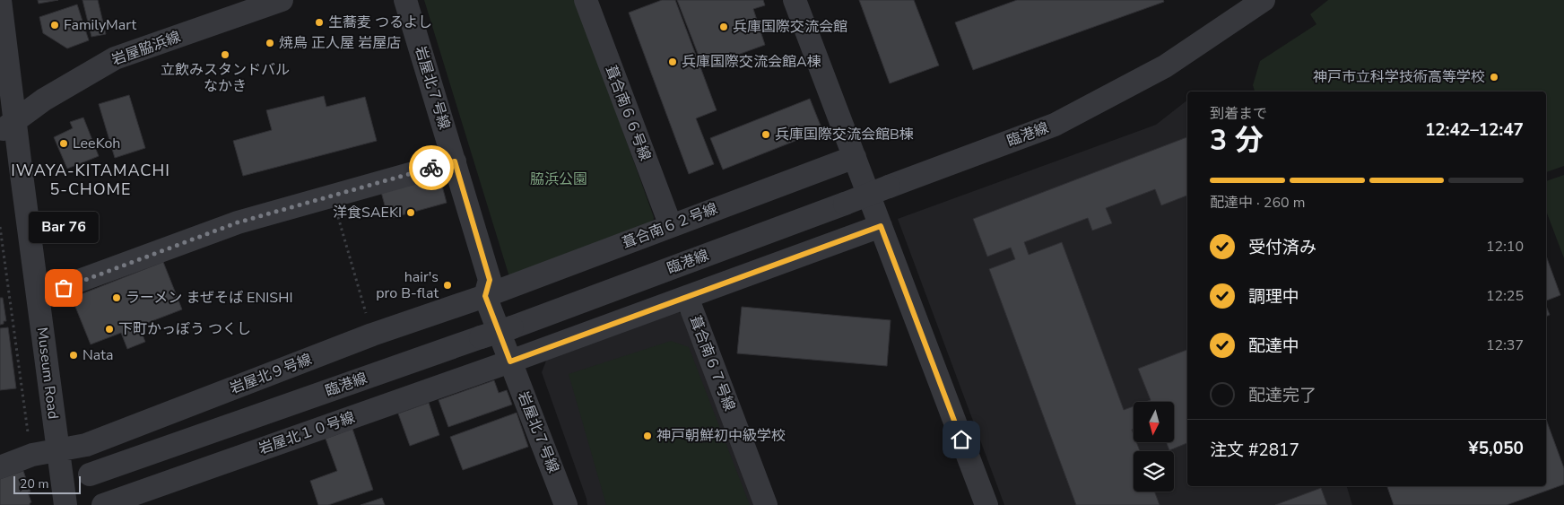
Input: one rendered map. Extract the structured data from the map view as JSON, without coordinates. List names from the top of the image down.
{
  "streets": {
    "street": [
      "岩屋脇浜線",
      "岩屋北７号線",
      "葺合南６６号線",
      "臨港線",
      "葺合南６２号線",
      "葺合南６７号線",
      "Museum Road",
      "岩屋北９号線",
      "岩屋北１０号線"
    ]
  },
  "crossings": [
    ["岩屋脇浜線", "Museum Road"],
    ["岩屋北７号線", "葺合南６２号線"],
    ["岩屋北７号線", "岩屋北９号線"],
    ["岩屋北７号線", "岩屋北１０号線"],
    ["葺合南６６号線", "葺合南６２号線"],
    ["葺合南６２号線", "岩屋北９号線"],
    ["葺合南６７号線", "岩屋北１０号線"],
    ["Museum Road", "岩屋北９号線"]
  ],
  "districts": ["IWAYA-KITAMACHI 5-CHOME"],
  "parks": ["脇浜公園"],
  "places": [
    "生蕎麦 つるよし",
    "FamilyMart",
    "兵庫国際交流会館",
    "焼鳥 正人屋 岩屋店",
    "立飲みスタンドバル なかき",
    "兵庫国際交流会館A棟",
    "神戸市立科学技術高等学校",
    "兵庫国際交流会館B棟",
    "LeeKoh",
    "洋食SAEKI",
    "hair's pro B-flat",
    "Bar 76",
    "ラーメン まぜそば ENISHI",
    "下町かっぽう つくし",
    "Nata",
    "神戸朝鮮初中級学校"
  ],
  "scale_bar": "20 m",
  "north": "bottom",
  "page": {
    "heading": ["3 分", "到着まで", "12:42–12:47"],
    "panel": ["注文 #2817", "¥5,050"],
    "bar": "配達中 · 260 m",
    "bubble": "Bar 76",
    "list": [
      ["受付済み", "12:10"],
      ["調理中", "12:25"],
      ["配達中", "12:37"],
      "配達完了"
    ],
    "scale": "20 m"
  }
}
